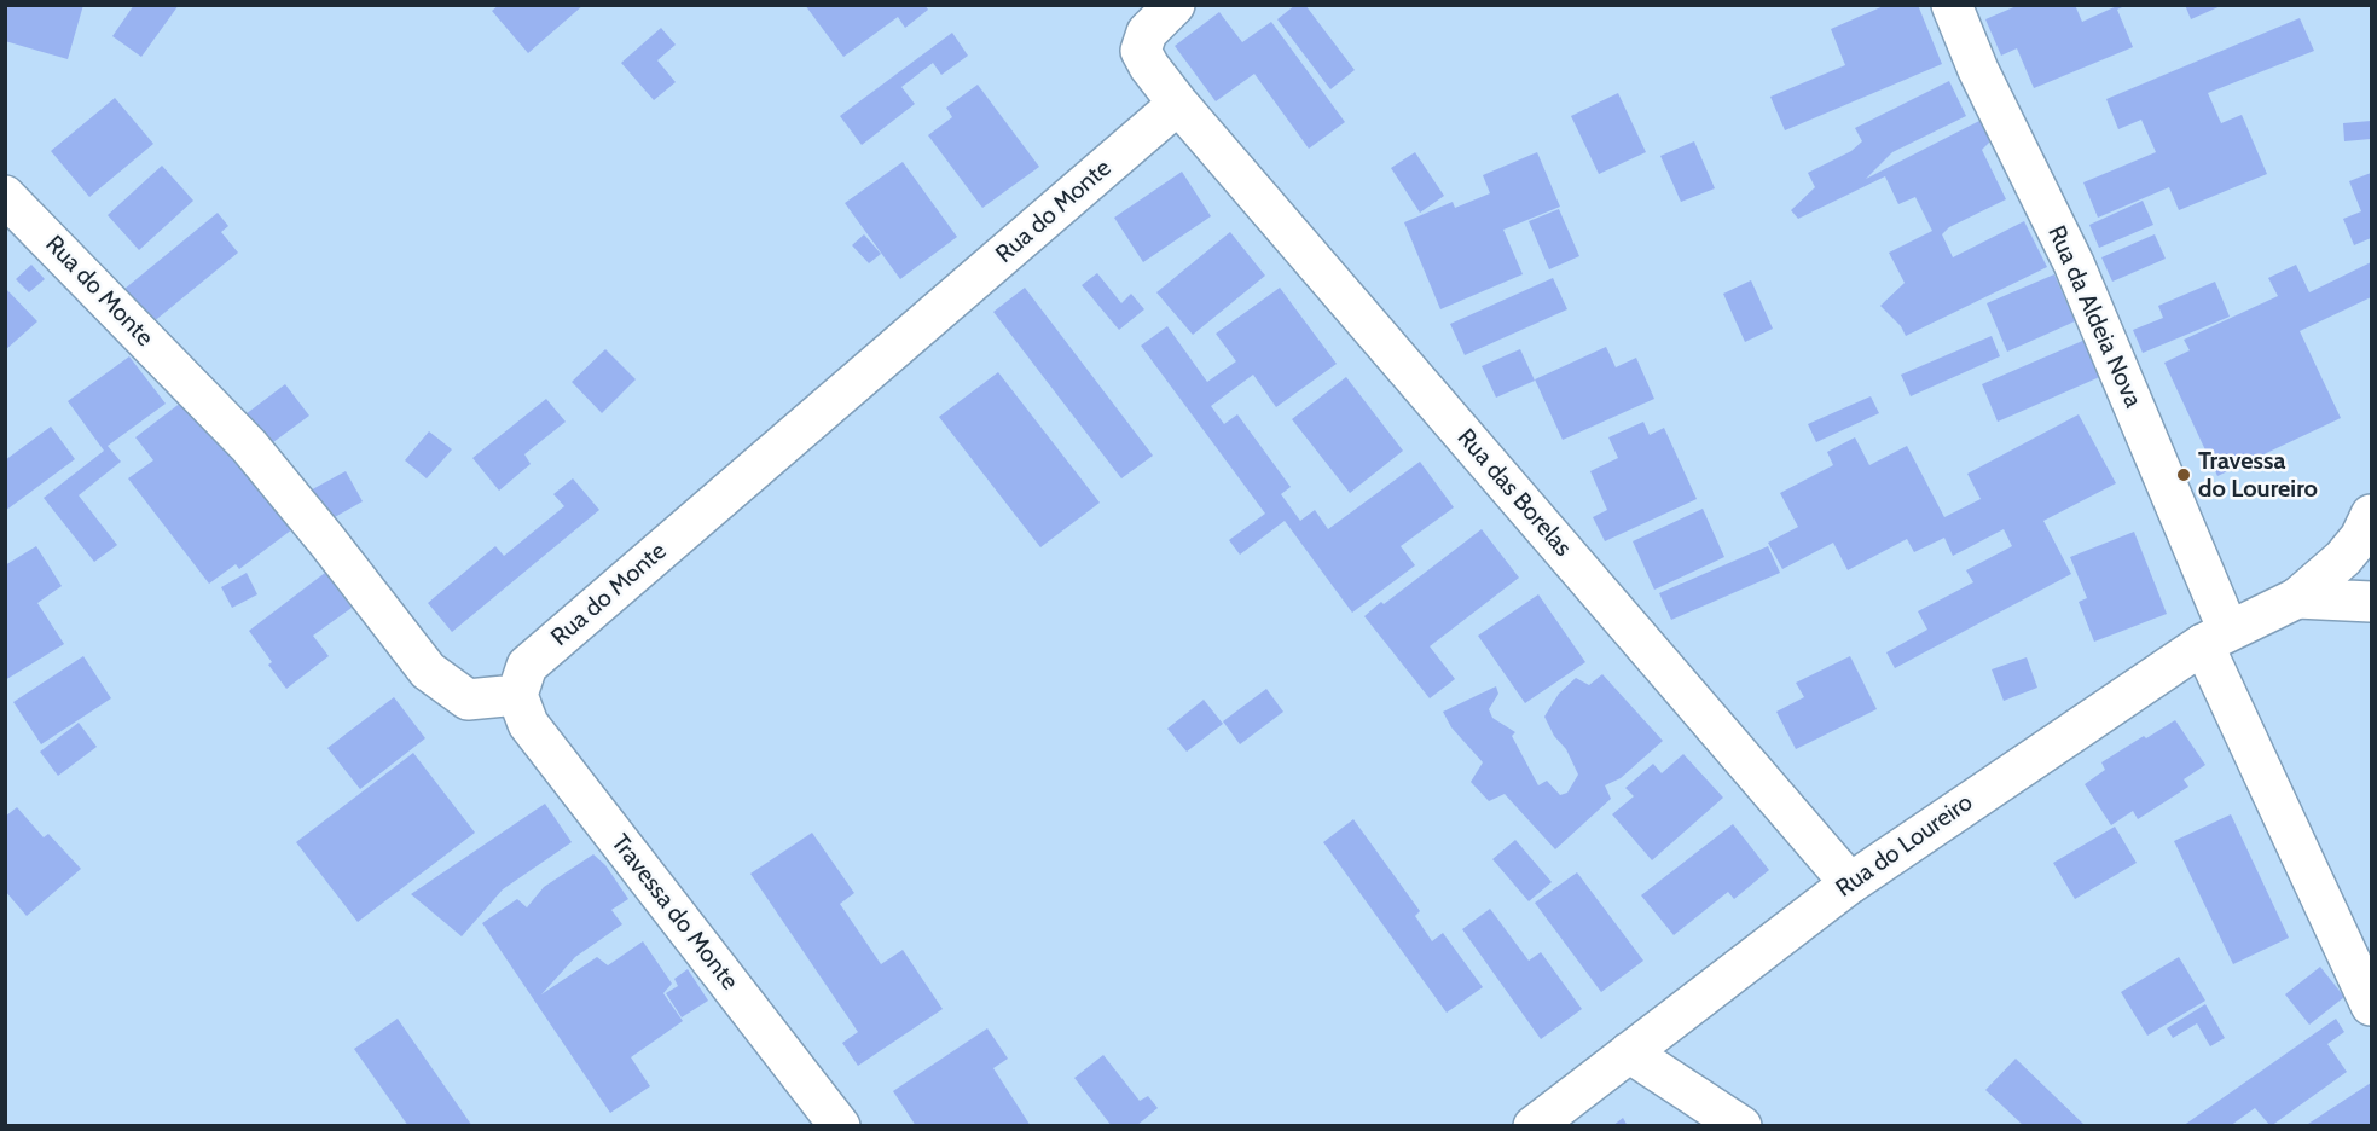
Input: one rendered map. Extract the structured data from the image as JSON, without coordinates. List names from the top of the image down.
{
  "streets": {
    "street": [
      "Rua do Monte",
      "Rua da Aldeia Nova",
      "Rua das Borelas",
      "Rua do Loureiro",
      "Travessa do Monte"
    ]
  },
  "crossings": [
    ["Rua do Monte", "Rua das Borelas"],
    ["Rua do Monte", "Travessa do Monte"],
    ["Rua da Aldeia Nova", "Rua do Loureiro"],
    ["Rua das Borelas", "Rua do Loureiro"]
  ],
  "places": ["Travessa do Loureiro"]
}
